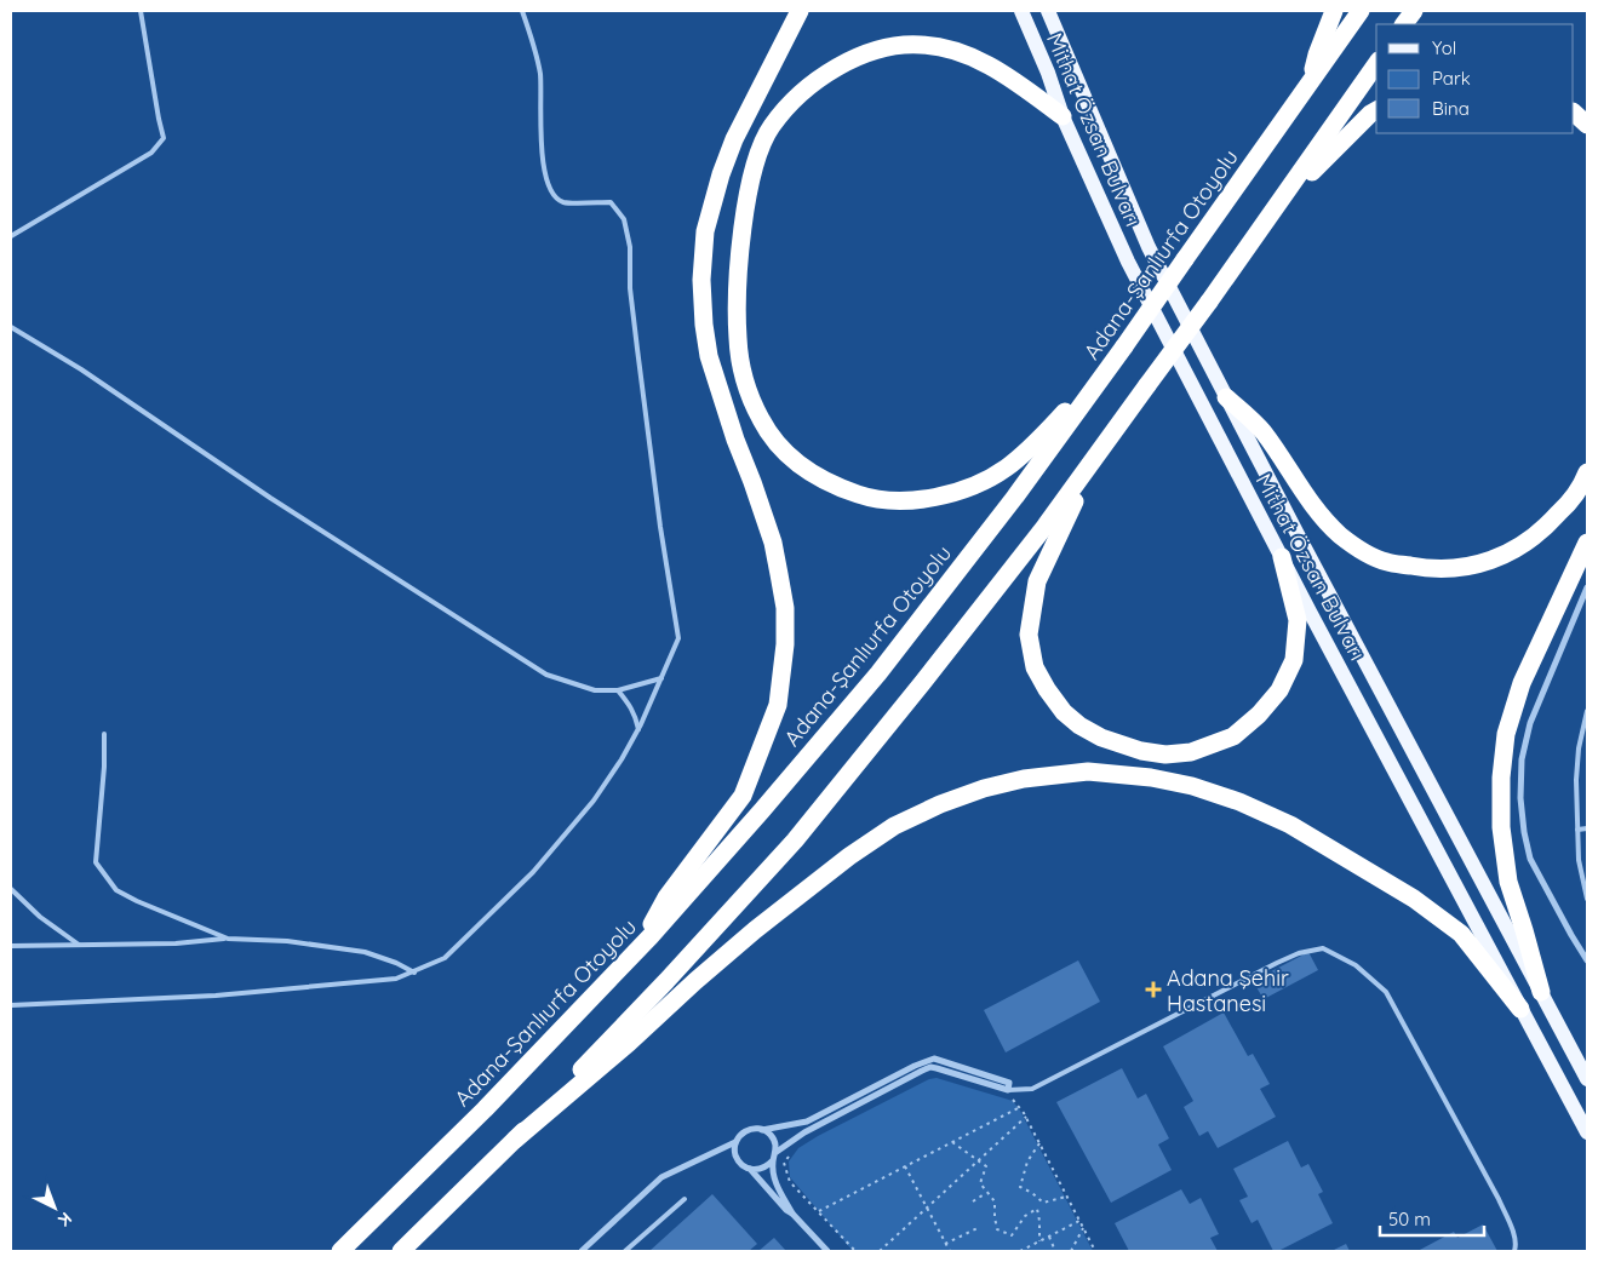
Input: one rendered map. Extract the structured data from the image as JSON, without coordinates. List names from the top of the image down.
{
  "streets": {
    "highway": ["Adana-Şanlıurfa Otoyolu"],
    "main road": ["Mithat Özsan Bulvarı"]
  },
  "places": {
    "health": ["Adana Şehir Hastanesi"]
  },
  "legend": ["Yol", "Park", "Bina"],
  "scale_bar": "50 m",
  "north": "bottom right"
}
